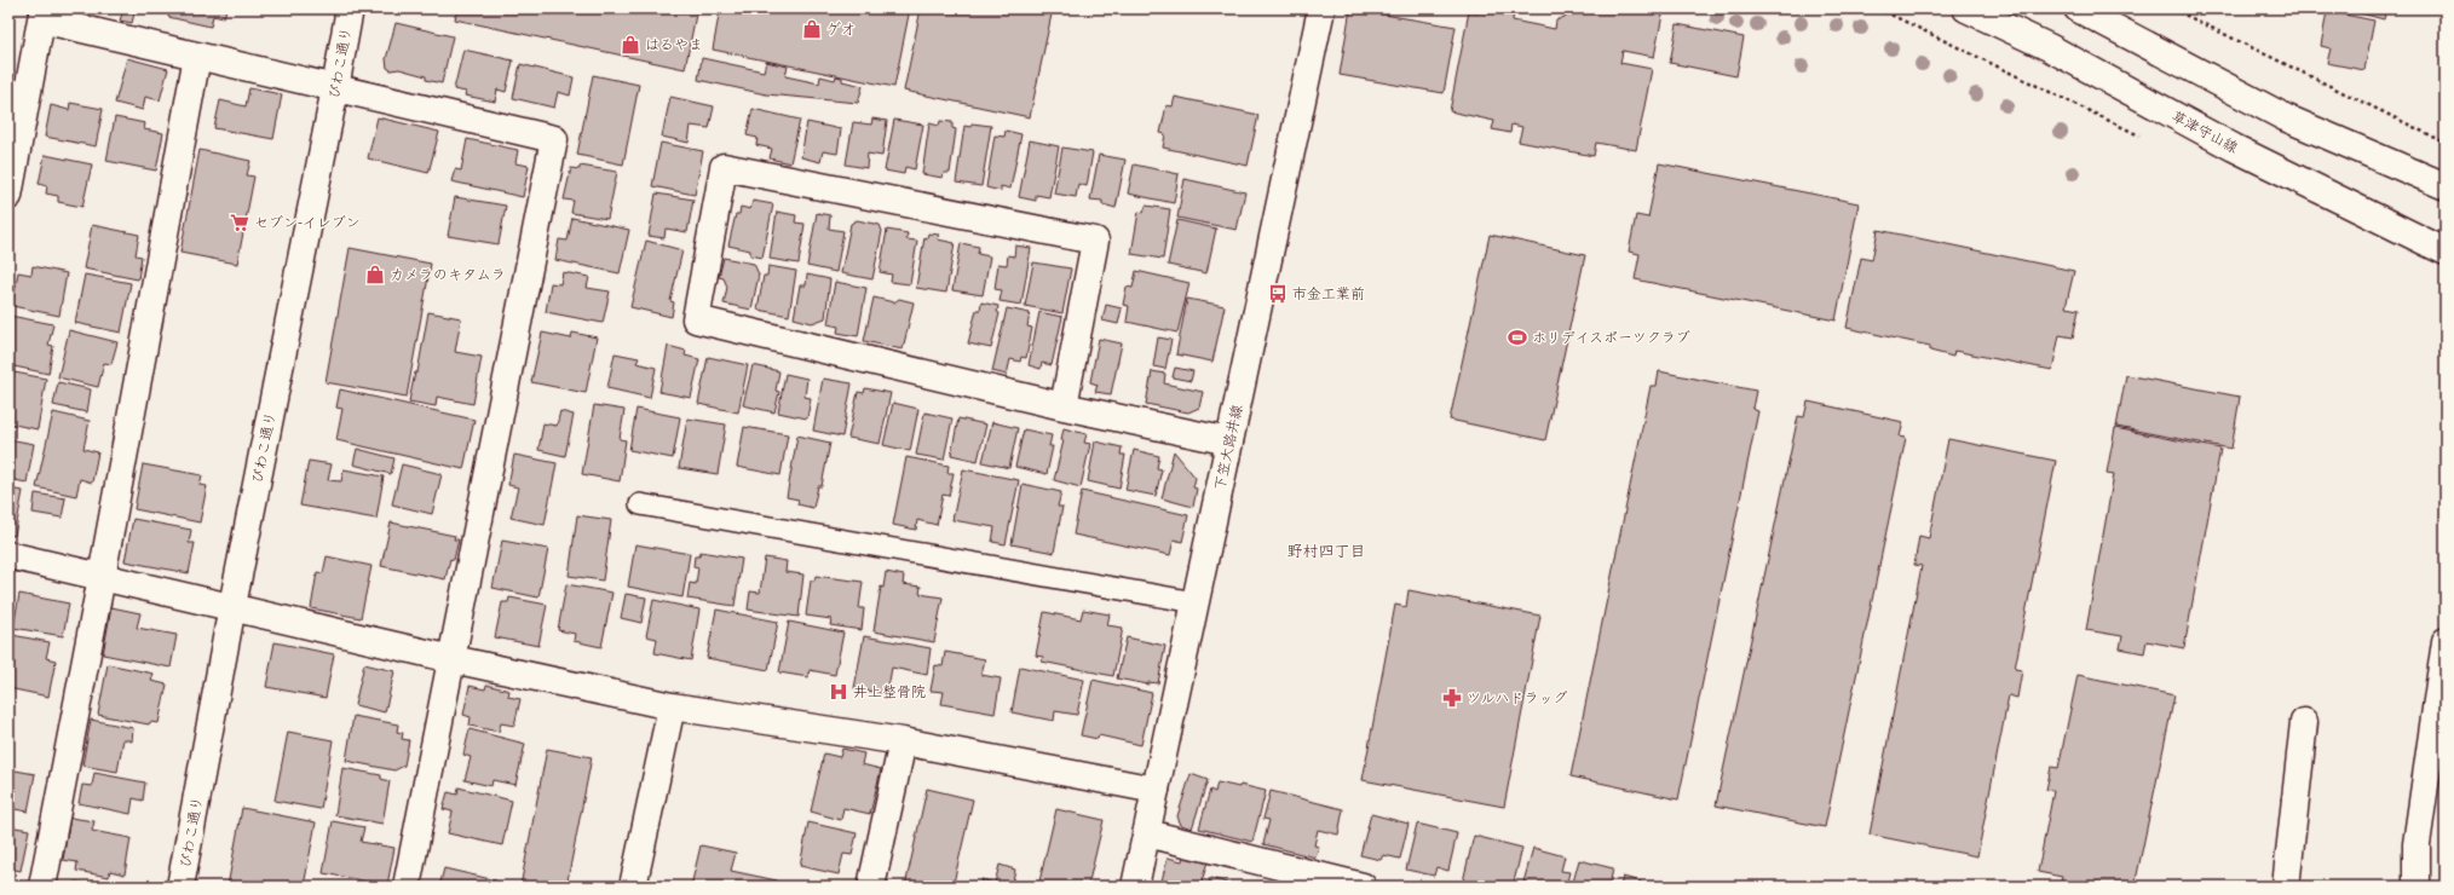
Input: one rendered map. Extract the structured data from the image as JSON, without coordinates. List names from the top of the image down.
{
  "streets": {
    "street": ["びわこ通り", "草津守山線", "下笠大路井線"]
  },
  "districts": ["野村四丁目"],
  "places": {
    "shop": ["ゲオ", "はるやま", "カメラのキタムラ"],
    "supermarket": ["セブン-イレブン"],
    "bus stop": ["市金工業前"],
    "sports": ["ホリデイスポーツクラブ"],
    "hospital": ["井上整骨院"],
    "pharmacy": ["ツルハドラッグ"]
  }
}
